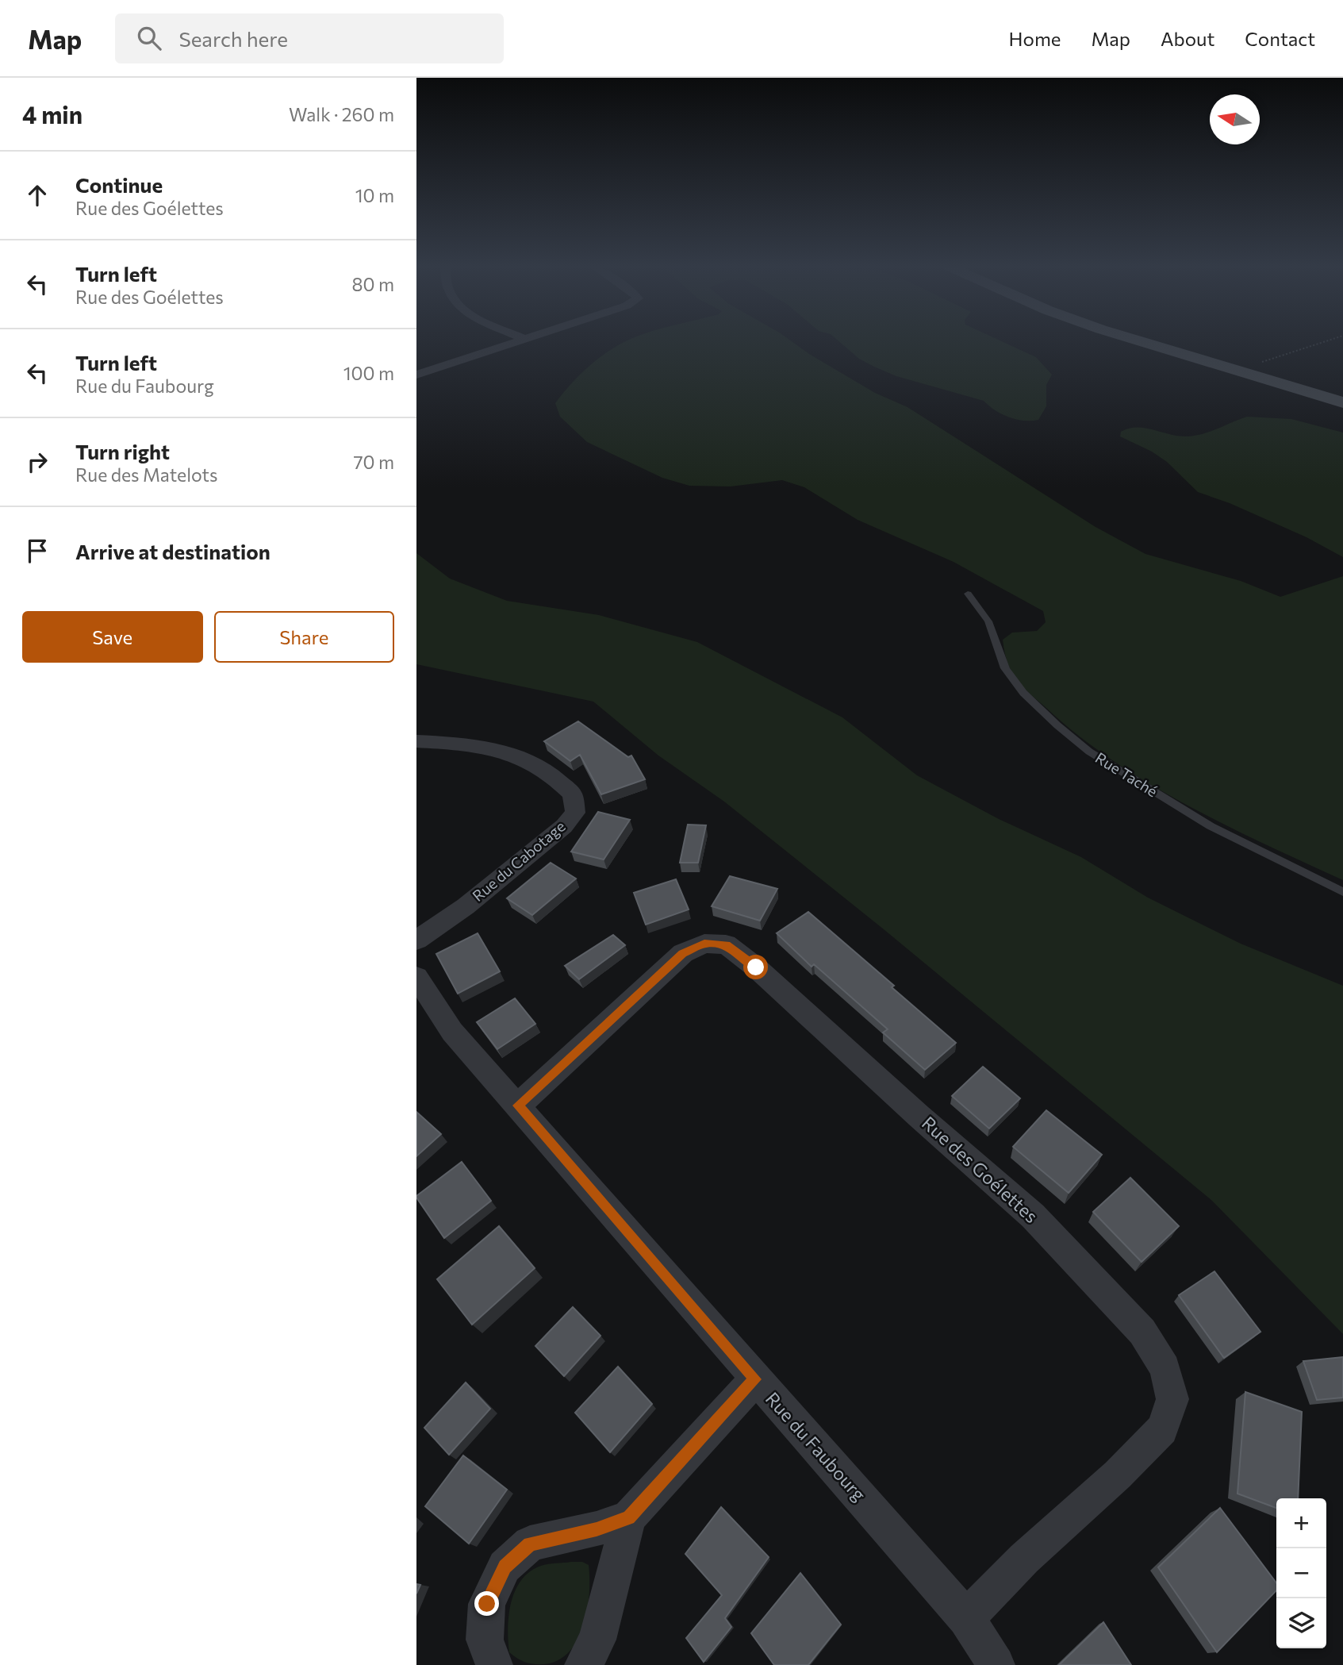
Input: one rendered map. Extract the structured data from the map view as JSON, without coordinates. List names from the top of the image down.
{
  "streets": {
    "street": ["Rue du Cabotage", "Rue des Goélettes", "Rue du Faubourg"],
    "lane": ["Rue Taché"]
  },
  "crossings": [
    ["Rue des Goélettes", "Rue du Faubourg"]
  ],
  "north": "left",
  "page": {
    "header": "Map",
    "search": "Search here",
    "nav": [
      "Home",
      "Map",
      "About",
      "Contact"
    ],
    "heading": ["4 min", "Walk · 260 m"],
    "list": [
      ["Continue", "Rue des Goélettes", "10 m"],
      ["Turn left", "Rue des Goélettes", "80 m"],
      ["Turn left", "Rue du Faubourg", "100 m"],
      ["Turn right", "Rue des Matelots", "70 m"],
      "Arrive at destination"
    ],
    "buttons": ["Save", "Share"],
    "map_buttons": ["+", "−"]
  }
}
